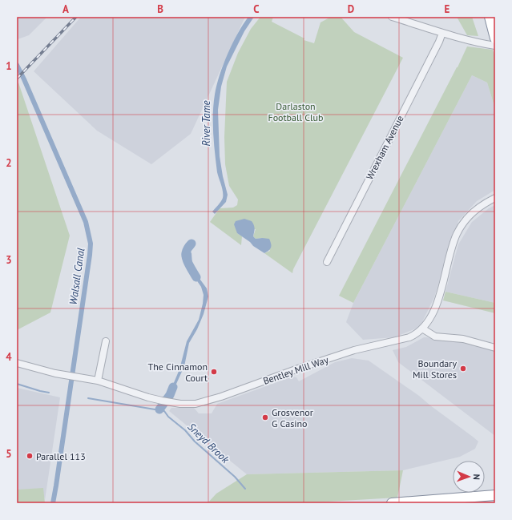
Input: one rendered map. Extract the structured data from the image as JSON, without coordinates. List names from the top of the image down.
{
  "streets": {
    "street": ["Wrexham Avenue", "Bentley Mill Way"]
  },
  "water": ["River Tame", "Walsall Canal", "Sneyd Brook"],
  "parks": ["Darlaston Football Club"],
  "places": [
    "Boundary Mill Stores",
    "The Cinnamon Court",
    "Grosvenor G Casino",
    "Parallel 113"
  ],
  "north": "right",
  "grid": {
    "columns": [
      "A",
      "B",
      "C",
      "D",
      "E"
    ],
    "rows": [
      "1",
      "2",
      "3",
      "4",
      "5"
    ]
  }
}
